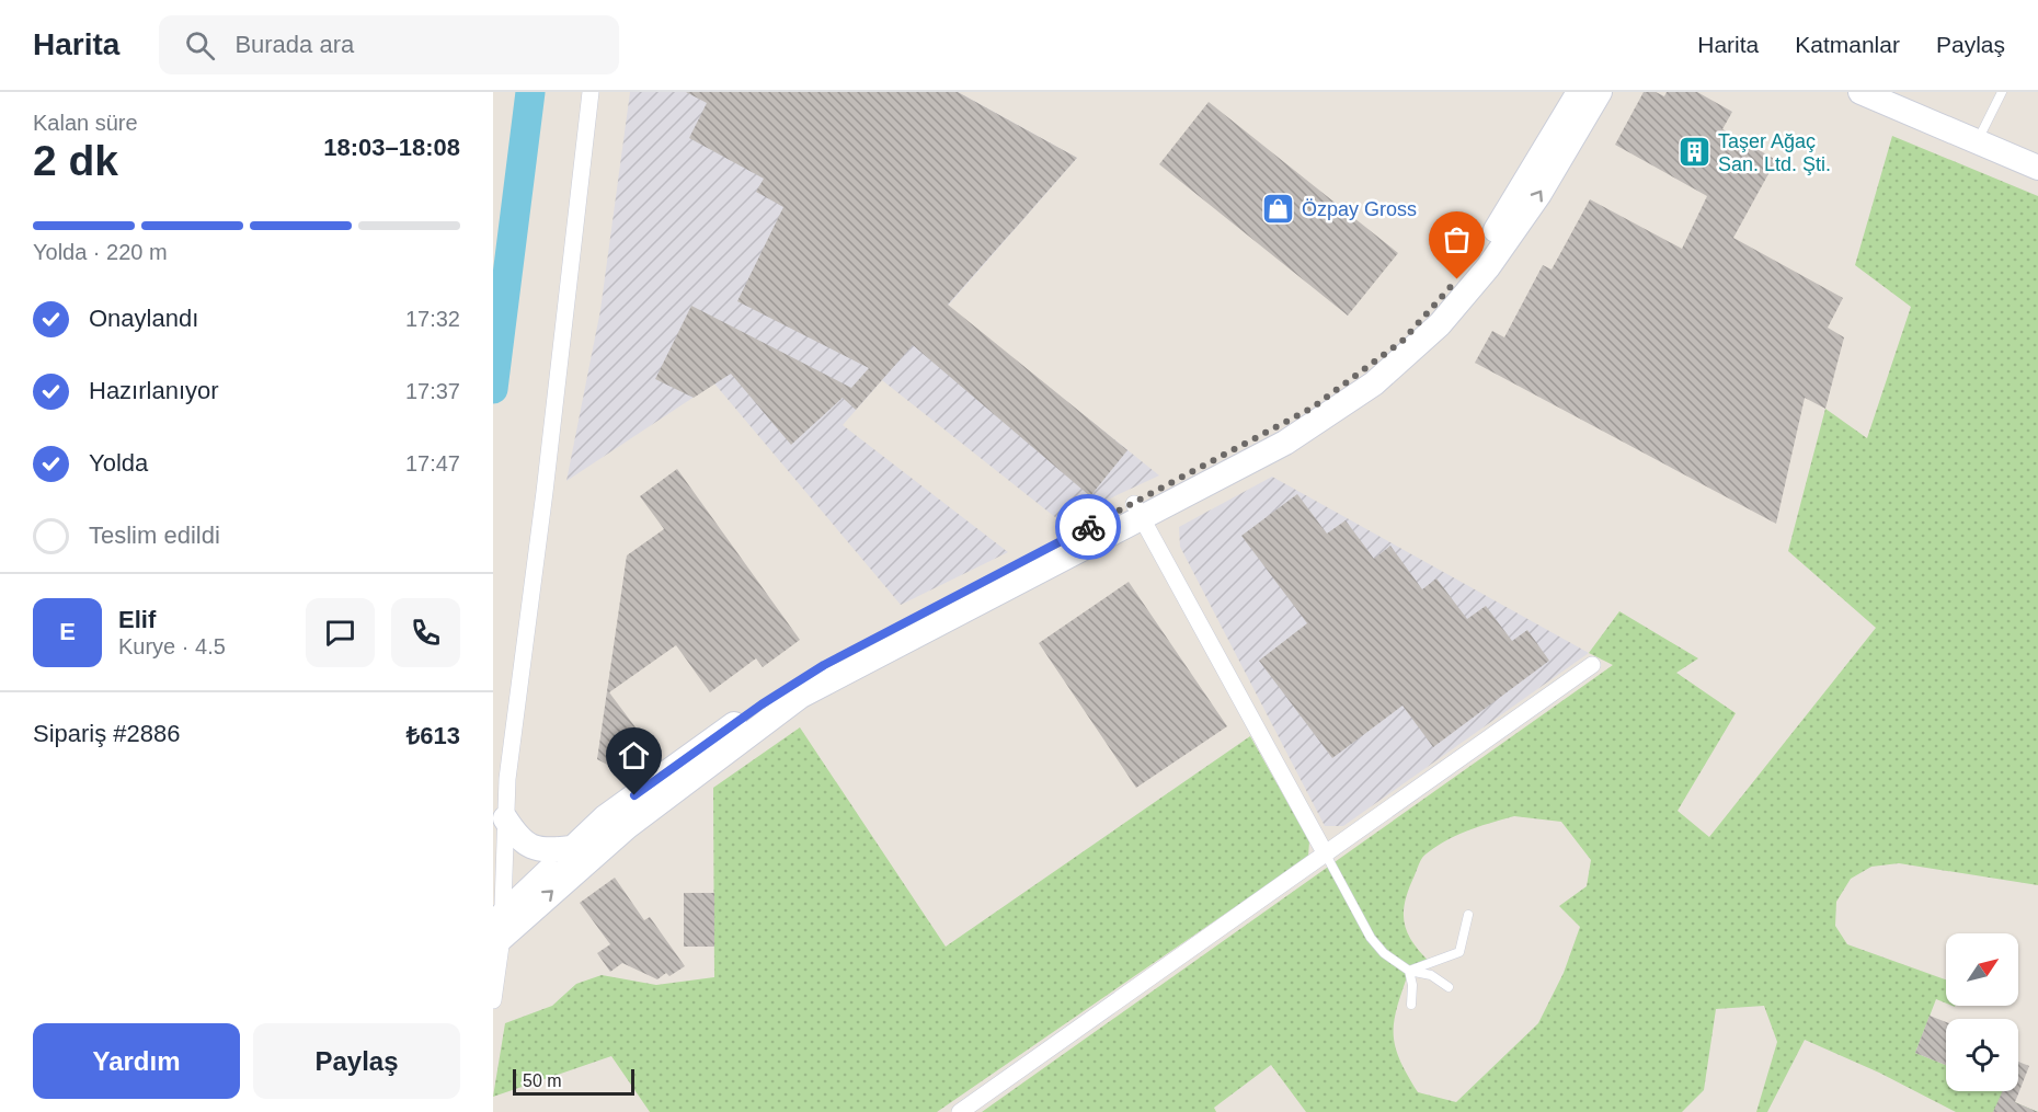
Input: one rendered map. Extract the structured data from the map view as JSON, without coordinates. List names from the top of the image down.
{
  "places": {
    "building": ["Taşer Ağaç San. Ltd. Şti."],
    "shop": ["Özpay Gross"]
  },
  "scale_bar": "50 m",
  "north": "top right",
  "page": {
    "header": "Harita",
    "search": "Burada ara",
    "nav": ["Harita", "Katmanlar", "Paylaş"],
    "heading": ["2 dk", "Kalan süre", "18:03–18:08"],
    "panel": [
      "Elif",
      "Kurye · 4.5",
      "Sipariş #2886",
      "₺613"
    ],
    "bar": "Yolda · 220 m",
    "list": [
      ["Onaylandı", "17:32"],
      ["Hazırlanıyor", "17:37"],
      ["Yolda", "17:47"],
      "Teslim edildi"
    ],
    "round": "E",
    "buttons": ["Yardım", "Paylaş"],
    "scale": "50 m"
  }
}
